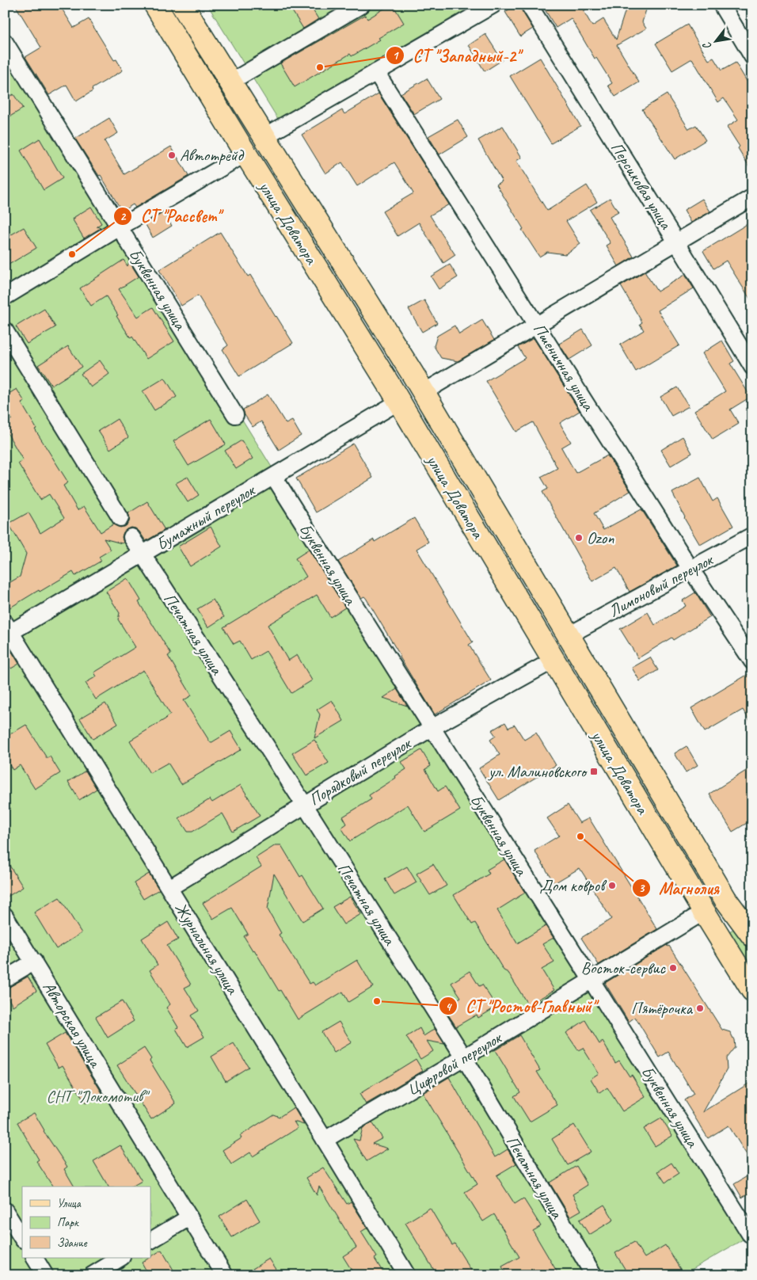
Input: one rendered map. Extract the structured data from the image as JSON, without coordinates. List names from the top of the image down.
{
  "streets": {
    "main road": ["улица Доватора"],
    "street": [
      "Персиковая улица",
      "Буквенная улица",
      "Пшеничная улица",
      "Бумажный переулок",
      "Лимоновый переулок",
      "Печатная улица",
      "Порядковый переулок",
      "Журнальная улица",
      "Авторская улица",
      "Цифровой переулок"
    ]
  },
  "crossings": [
    ["улица Доватора", "Бумажный переулок"],
    ["улица Доватора", "Лимоновый переулок"],
    ["улица Доватора", "Порядковый переулок"],
    ["улица Доватора", "Цифровой переулок"],
    ["Буквенная улица", "Бумажный переулок"],
    ["Буквенная улица", "Порядковый переулок"],
    ["Буквенная улица", "Цифровой переулок"],
    ["Пшеничная улица", "Лимоновый переулок"],
    ["Бумажный переулок", "Печатная улица"],
    ["Бумажный переулок", "Журнальная улица"],
    ["Печатная улица", "Порядковый переулок"],
    ["Печатная улица", "Цифровой переулок"],
    ["Порядковый переулок", "Журнальная улица"],
    ["Журнальная улица", "Цифровой переулок"]
  ],
  "parks": ["СНТ \"Локомотив\""],
  "places": {
    "other": [
      "СТ \"Западный-2\"",
      "Автотрейд",
      "СТ \"Рассвет\"",
      "Ozon",
      "Магнолия",
      "Дом ковров",
      "Восток-сервис",
      "СТ \"Ростов-Главный\"",
      "Пятёрочка"
    ],
    "transit": ["ул. Малиновского"]
  },
  "legend": ["Улица", "Парк", "Здание"],
  "north": "bottom left"
}
